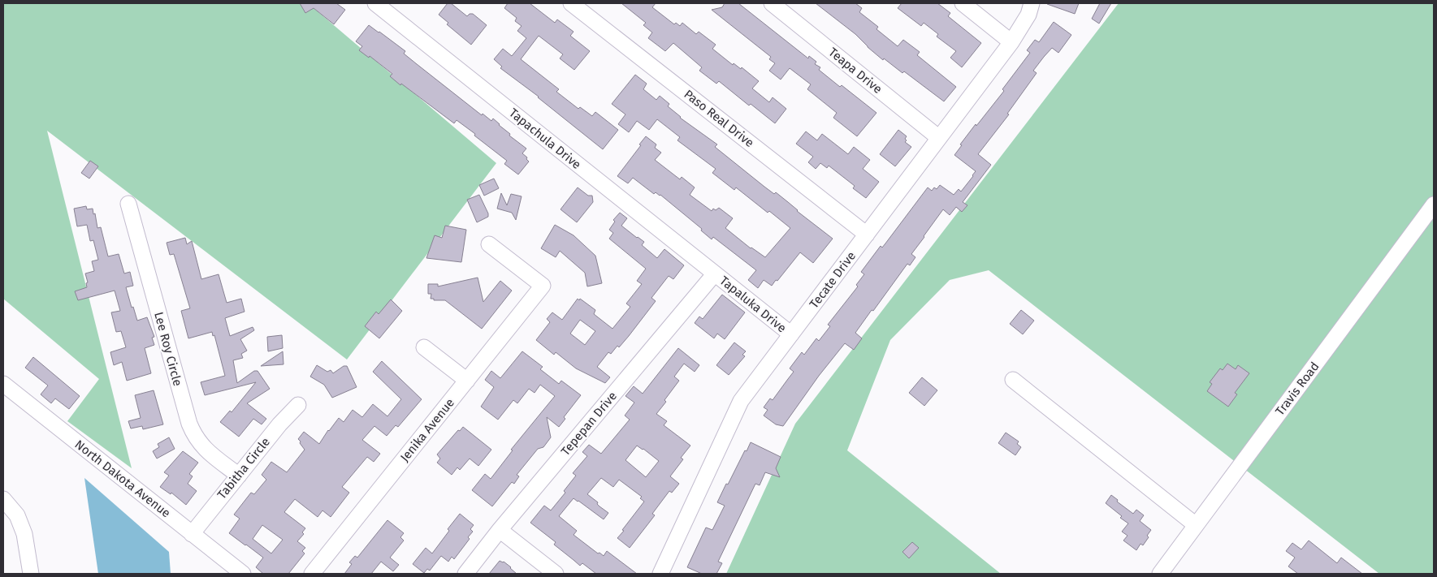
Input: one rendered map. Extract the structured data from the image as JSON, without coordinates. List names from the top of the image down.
{
  "streets": {
    "street": [
      "Teapa Drive",
      "Paso Real Drive",
      "Tapachula Drive",
      "Tecate Drive",
      "Tapaluka Drive",
      "Lee Roy Circle",
      "Travis Road",
      "Tepepan Drive",
      "Jenika Avenue",
      "Tabitha Circle",
      "North Dakota Avenue"
    ]
  },
  "crossings": [
    ["Teapa Drive", "Tecate Drive"],
    ["Paso Real Drive", "Tecate Drive"],
    ["Tapachula Drive", "Tapaluka Drive"],
    ["Tapachula Drive", "Tepepan Drive"],
    ["Tecate Drive", "Tapaluka Drive"],
    ["Tapaluka Drive", "Tepepan Drive"],
    ["Lee Roy Circle", "Tabitha Circle"],
    ["Tabitha Circle", "North Dakota Avenue"]
  ]
}
